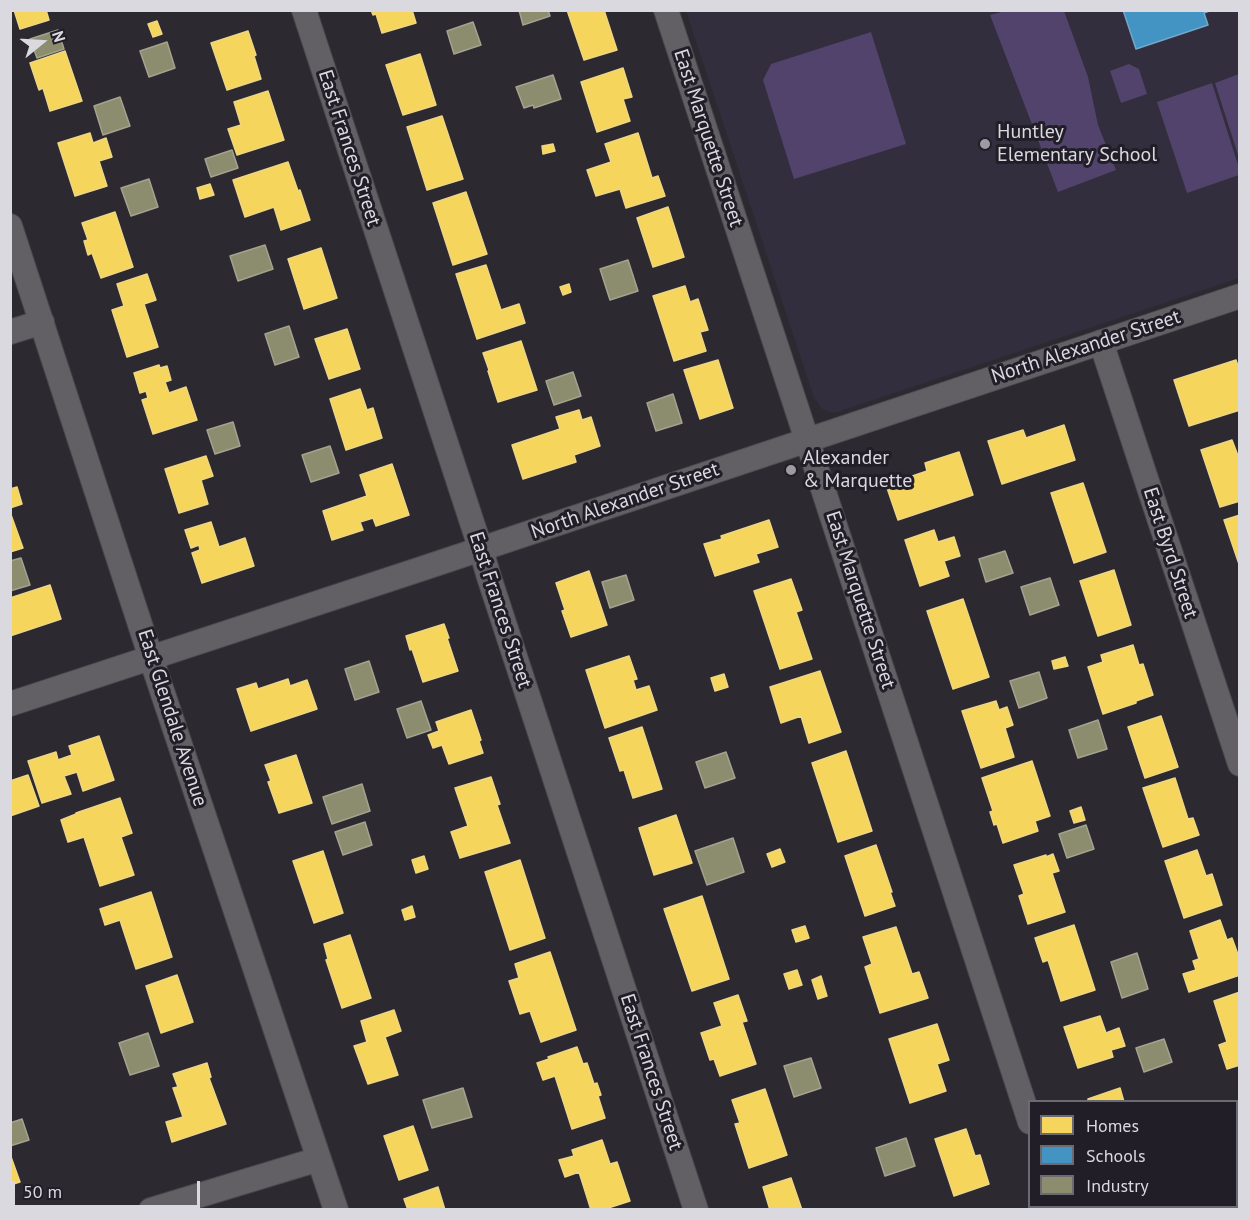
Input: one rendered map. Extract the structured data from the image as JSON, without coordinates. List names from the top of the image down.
{
  "streets": {
    "street": [
      "East Marquette Street",
      "East Frances Street",
      "North Alexander Street",
      "East Byrd Street",
      "East Glendale Avenue"
    ]
  },
  "crossings": [
    ["East Marquette Street", "North Alexander Street"],
    ["East Frances Street", "North Alexander Street"],
    ["North Alexander Street", "East Byrd Street"],
    ["North Alexander Street", "East Glendale Avenue"]
  ],
  "places": ["Huntley Elementary School", "Alexander & Marquette"],
  "legend": ["Homes", "Schools", "Industry"],
  "scale_bar": "50 m",
  "north": "right"
}
